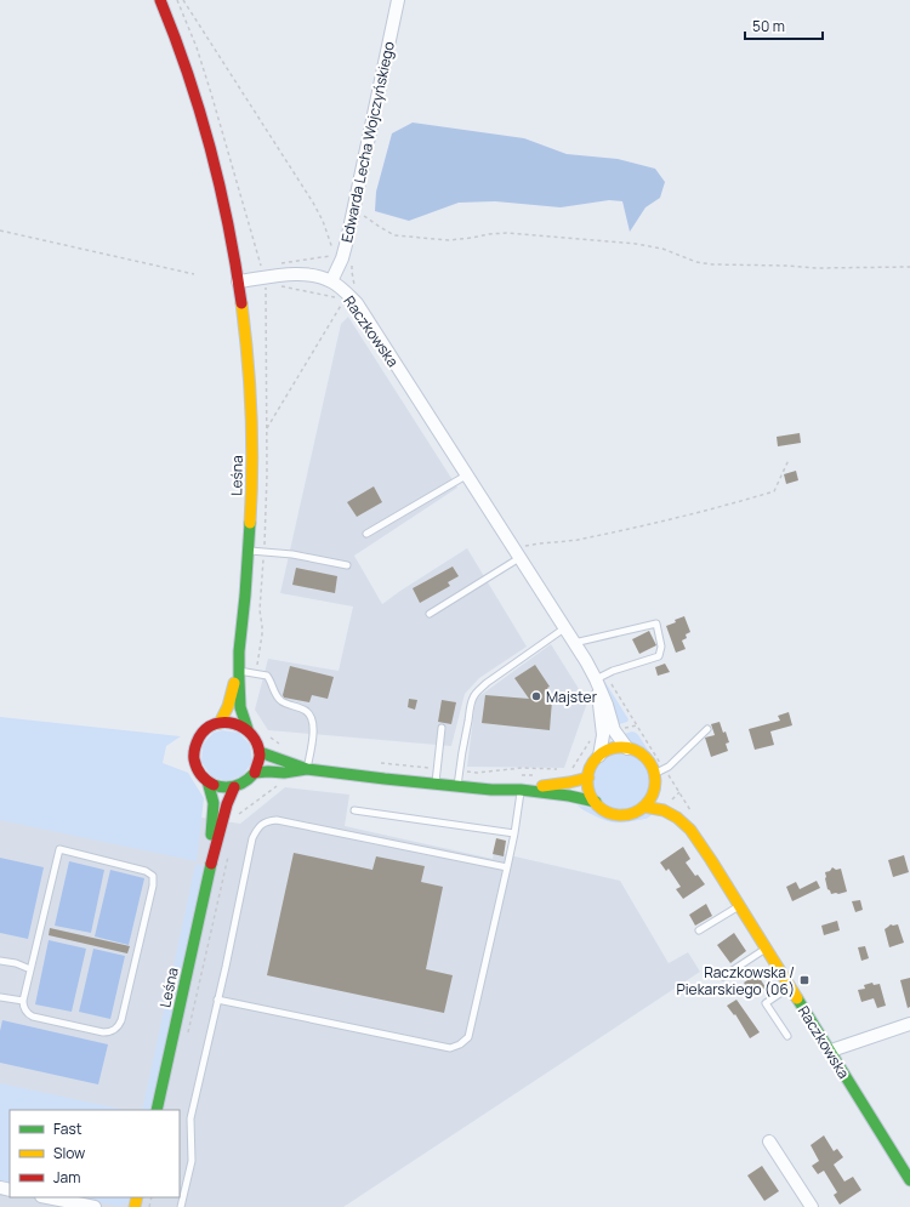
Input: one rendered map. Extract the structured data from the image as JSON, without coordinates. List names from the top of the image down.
{
  "streets": {
    "main road": ["Raczkowska", "Leśna"],
    "street": ["Edwarda Lecha Wojczyńskiego"]
  },
  "crossings": [
    ["Edwarda Lecha Wojczyńskiego", "Raczkowska"],
    ["Raczkowska", "Leśna"]
  ],
  "places": {
    "other": ["Majster"],
    "transit": ["Raczkowska / Piekarskiego (06)"]
  },
  "legend": ["Fast", "Slow", "Jam"],
  "scale_bar": "50 m"
}
